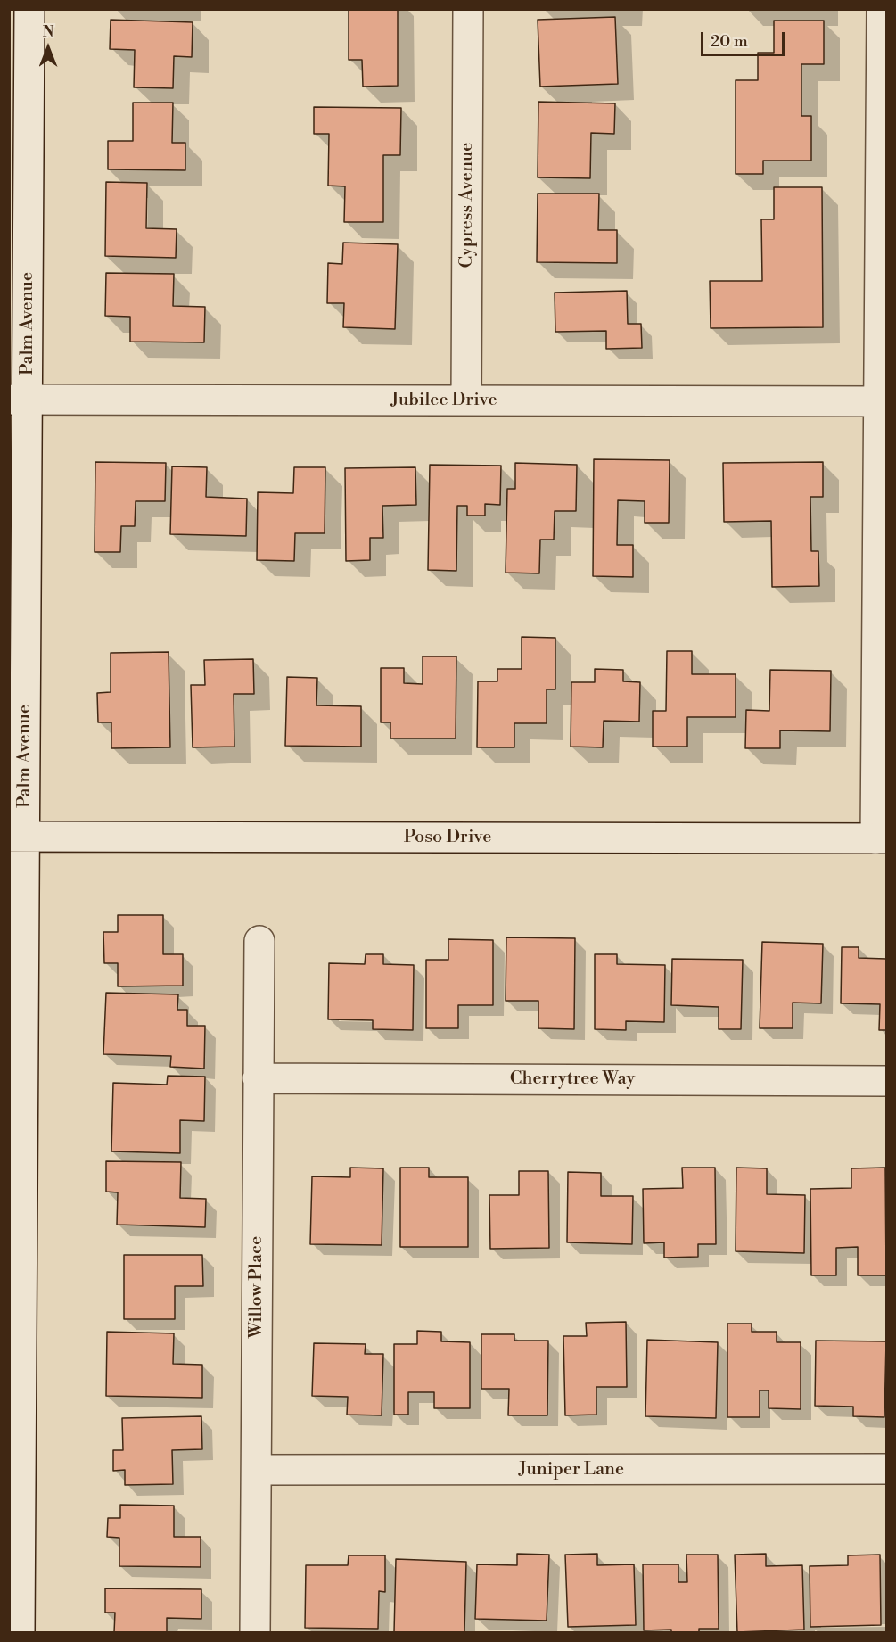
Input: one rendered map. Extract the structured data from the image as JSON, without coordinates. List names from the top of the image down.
{
  "streets": {
    "street": [
      "Cypress Avenue",
      "Palm Avenue",
      "Jubilee Drive",
      "Poso Drive",
      "Cherrytree Way",
      "Willow Place",
      "Juniper Lane"
    ]
  },
  "crossings": [
    ["Cypress Avenue", "Jubilee Drive"],
    ["Palm Avenue", "Jubilee Drive"],
    ["Palm Avenue", "Poso Drive"],
    ["Cherrytree Way", "Willow Place"],
    ["Willow Place", "Juniper Lane"]
  ],
  "scale_bar": "20 m",
  "north": "top"
}
